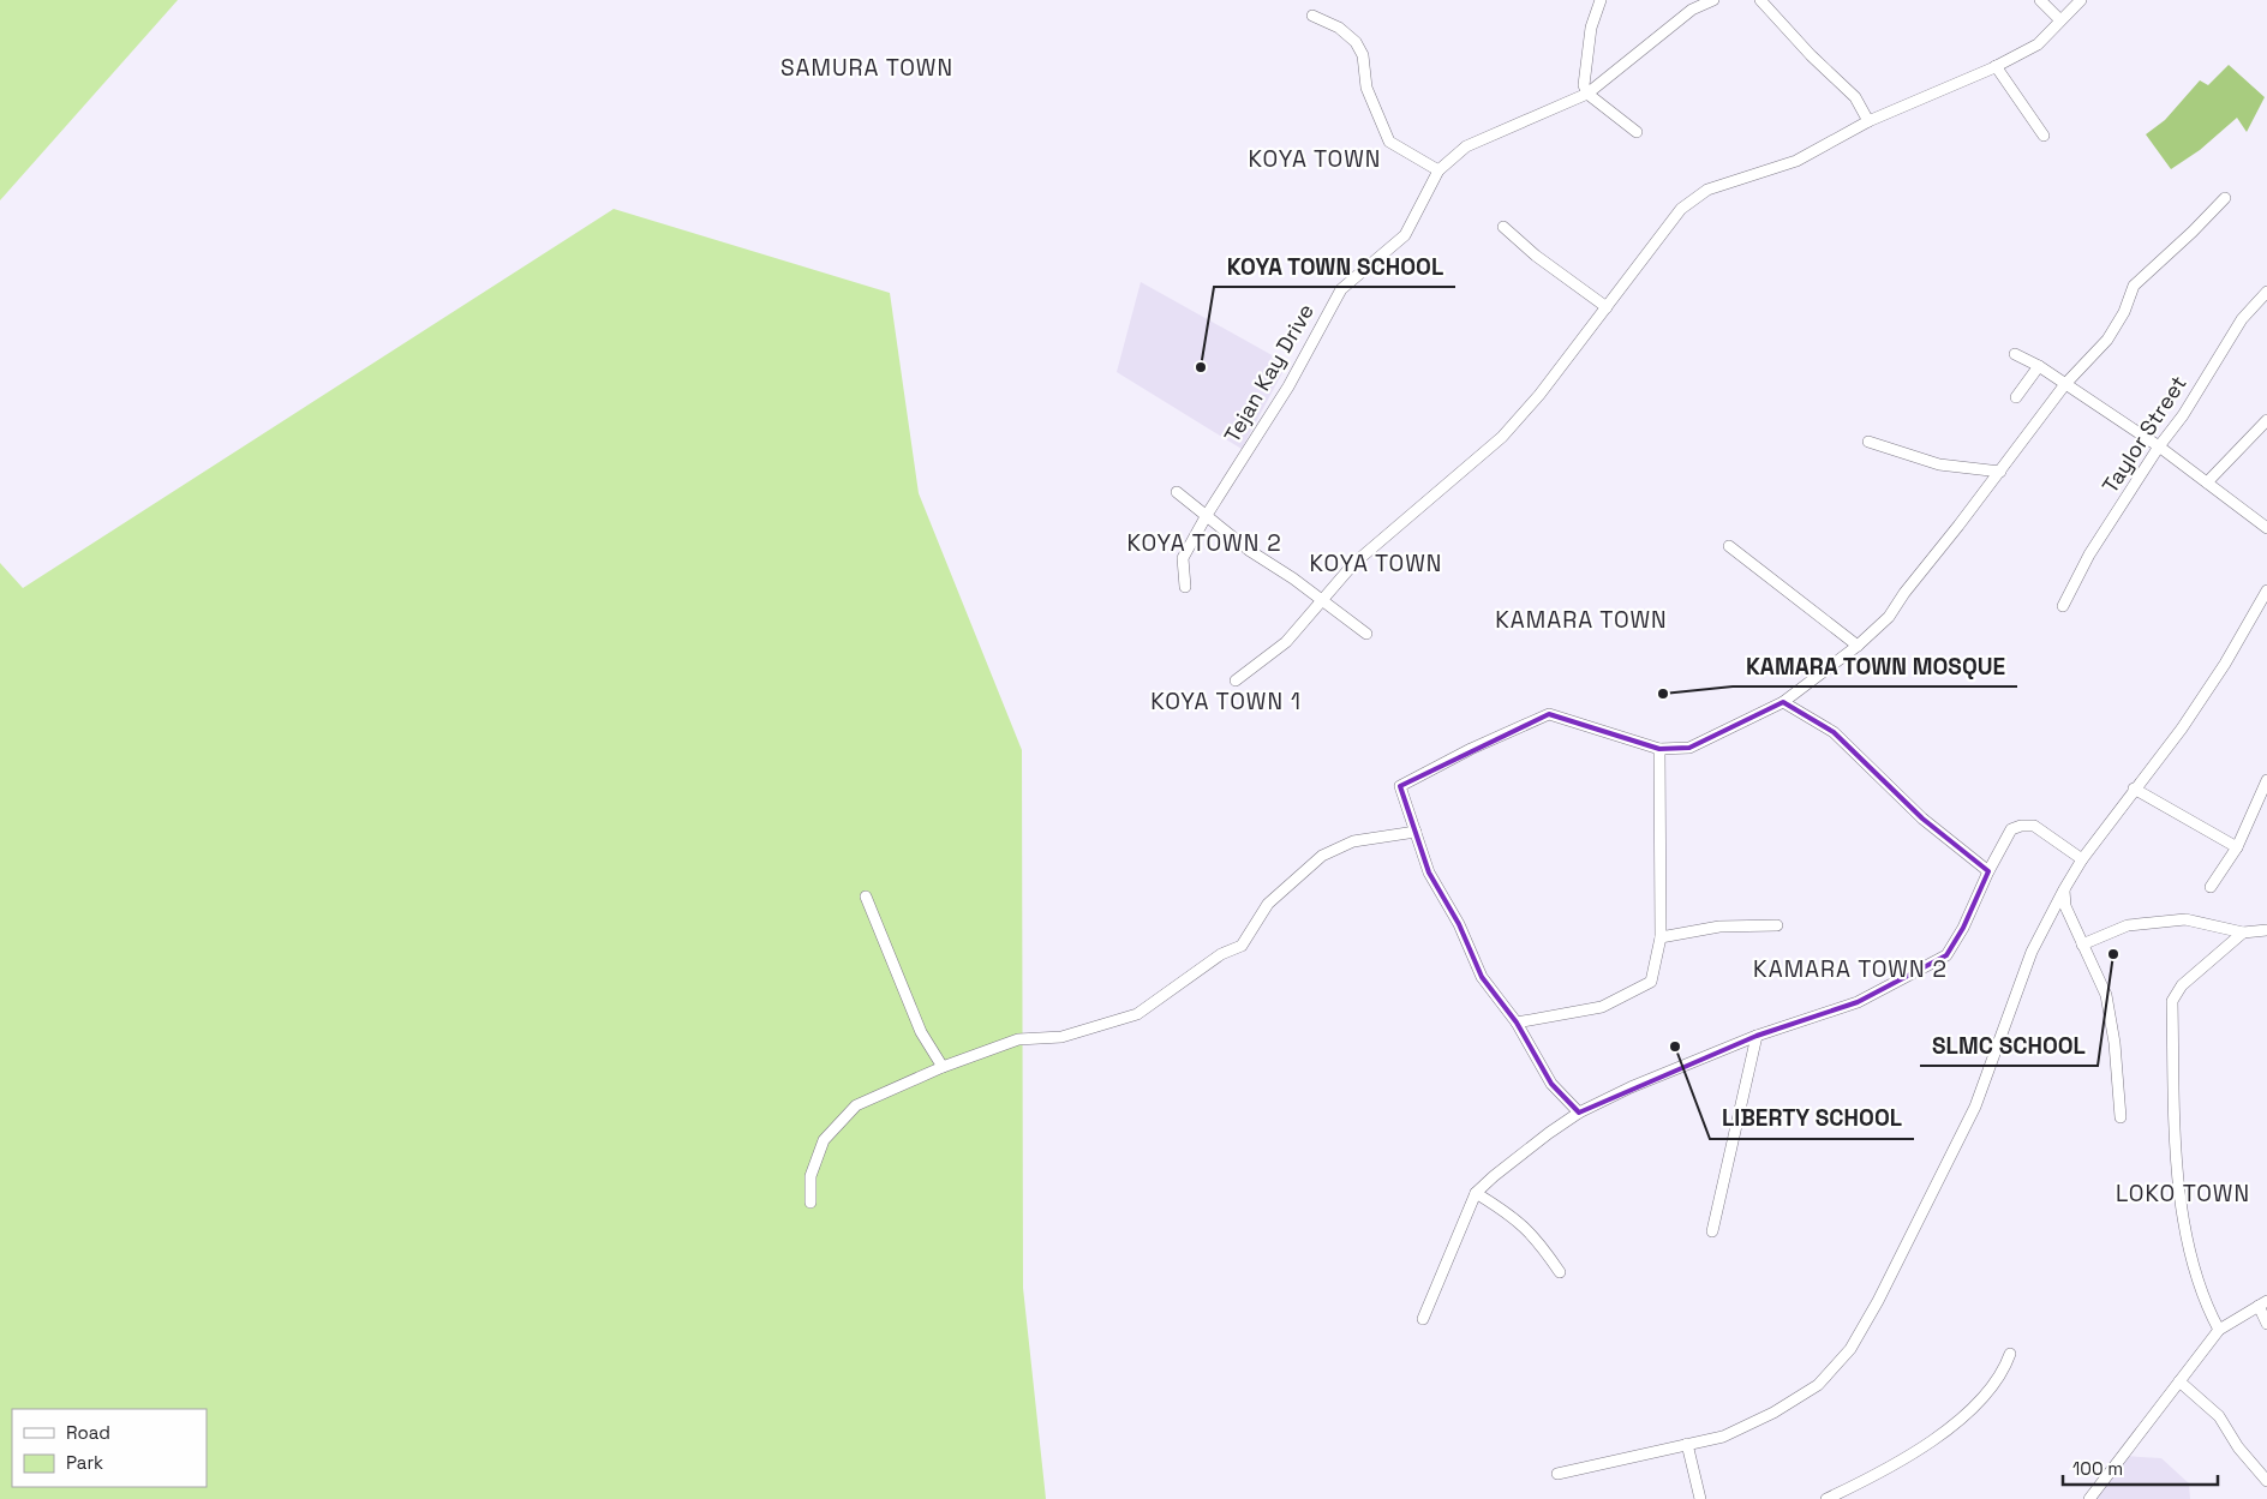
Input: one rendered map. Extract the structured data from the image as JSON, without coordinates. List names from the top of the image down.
{
  "streets": {
    "street": ["Tejan Kay Drive", "Taylor Street"]
  },
  "districts": [
    "SAMURA TOWN",
    "KOYA TOWN",
    "KOYA TOWN 2",
    "KOYA TOWN",
    "KAMARA TOWN",
    "KOYA TOWN 1",
    "KAMARA TOWN 2",
    "LOKO TOWN"
  ],
  "places": [
    "KOYA TOWN SCHOOL",
    "KAMARA TOWN MOSQUE",
    "SLMC SCHOOL",
    "LIBERTY SCHOOL"
  ],
  "legend": ["Road", "Park"],
  "scale_bar": "100 m"
}
